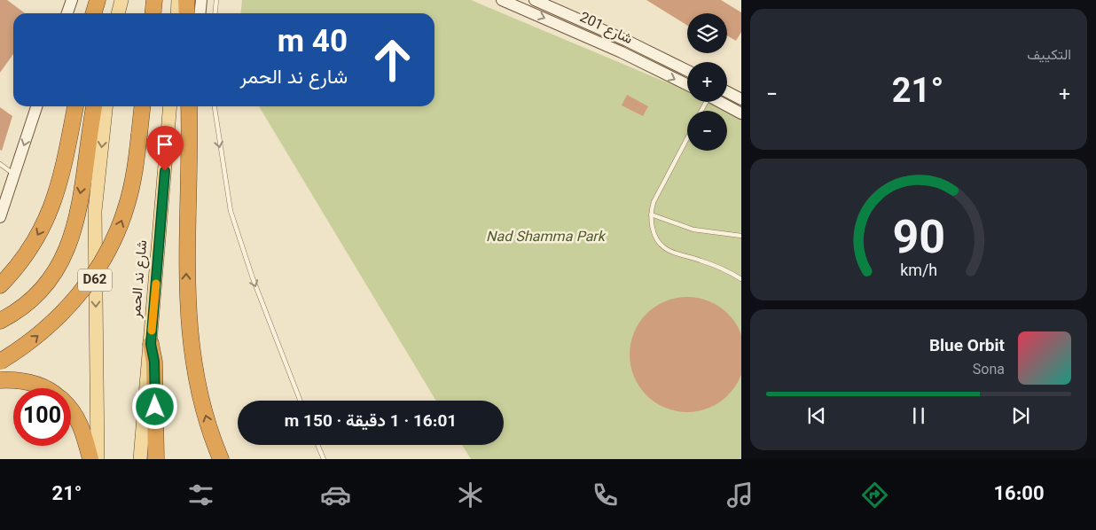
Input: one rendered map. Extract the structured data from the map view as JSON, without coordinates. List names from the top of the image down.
{
  "streets": {
    "main road": ["شارع ند الحمر", "D62"],
    "street": ["شارع 201"]
  },
  "parks": ["Nad Shamma Park"],
  "page": {
    "tile": "التكييف",
    "map_buttons": ["+", "−"],
    "turn": ["40 m", "شارع ند الحمر"],
    "heat": ["−", "21°", "+"],
    "song": ["Blue Orbit", "Sona"],
    "limit": "100",
    "trip": "16:01 · 1 دقيقة · 150 m",
    "tabs": ["16:00", "21°"],
    "gauge": ["90", "km/h"]
  }
}
